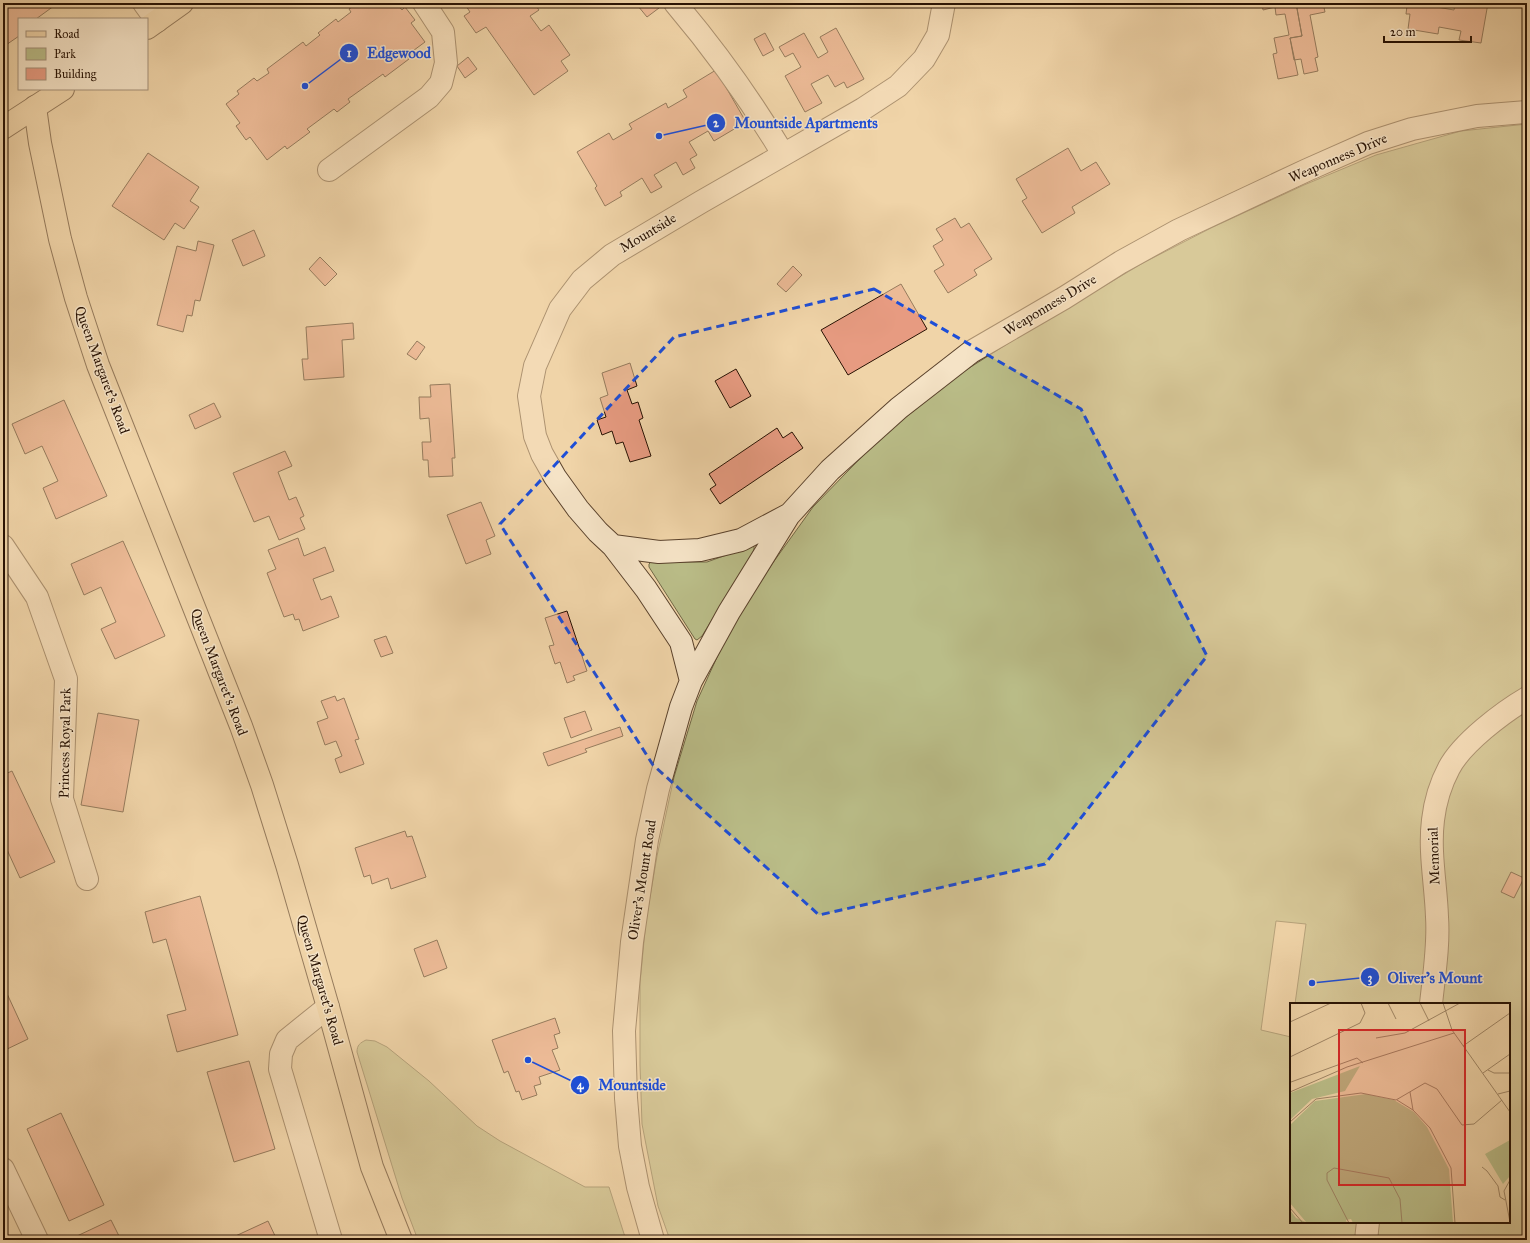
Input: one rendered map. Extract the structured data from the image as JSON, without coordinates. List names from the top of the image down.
{
  "streets": {
    "main road": ["Queen Margaret's Road"],
    "street": [
      "Weaponness Drive",
      "Mountside",
      "Princess Royal Park",
      "Memorial",
      "Oliver's Mount Road"
    ]
  },
  "crossings": [
    ["Weaponness Drive", "Mountside"],
    ["Weaponness Drive", "Oliver's Mount Road"]
  ],
  "places": [
    "Edgewood",
    "Mountside Apartments",
    "Oliver's Mount",
    "Mountside"
  ],
  "legend": ["Road", "Park", "Building"],
  "scale_bar": "20 m"
}
